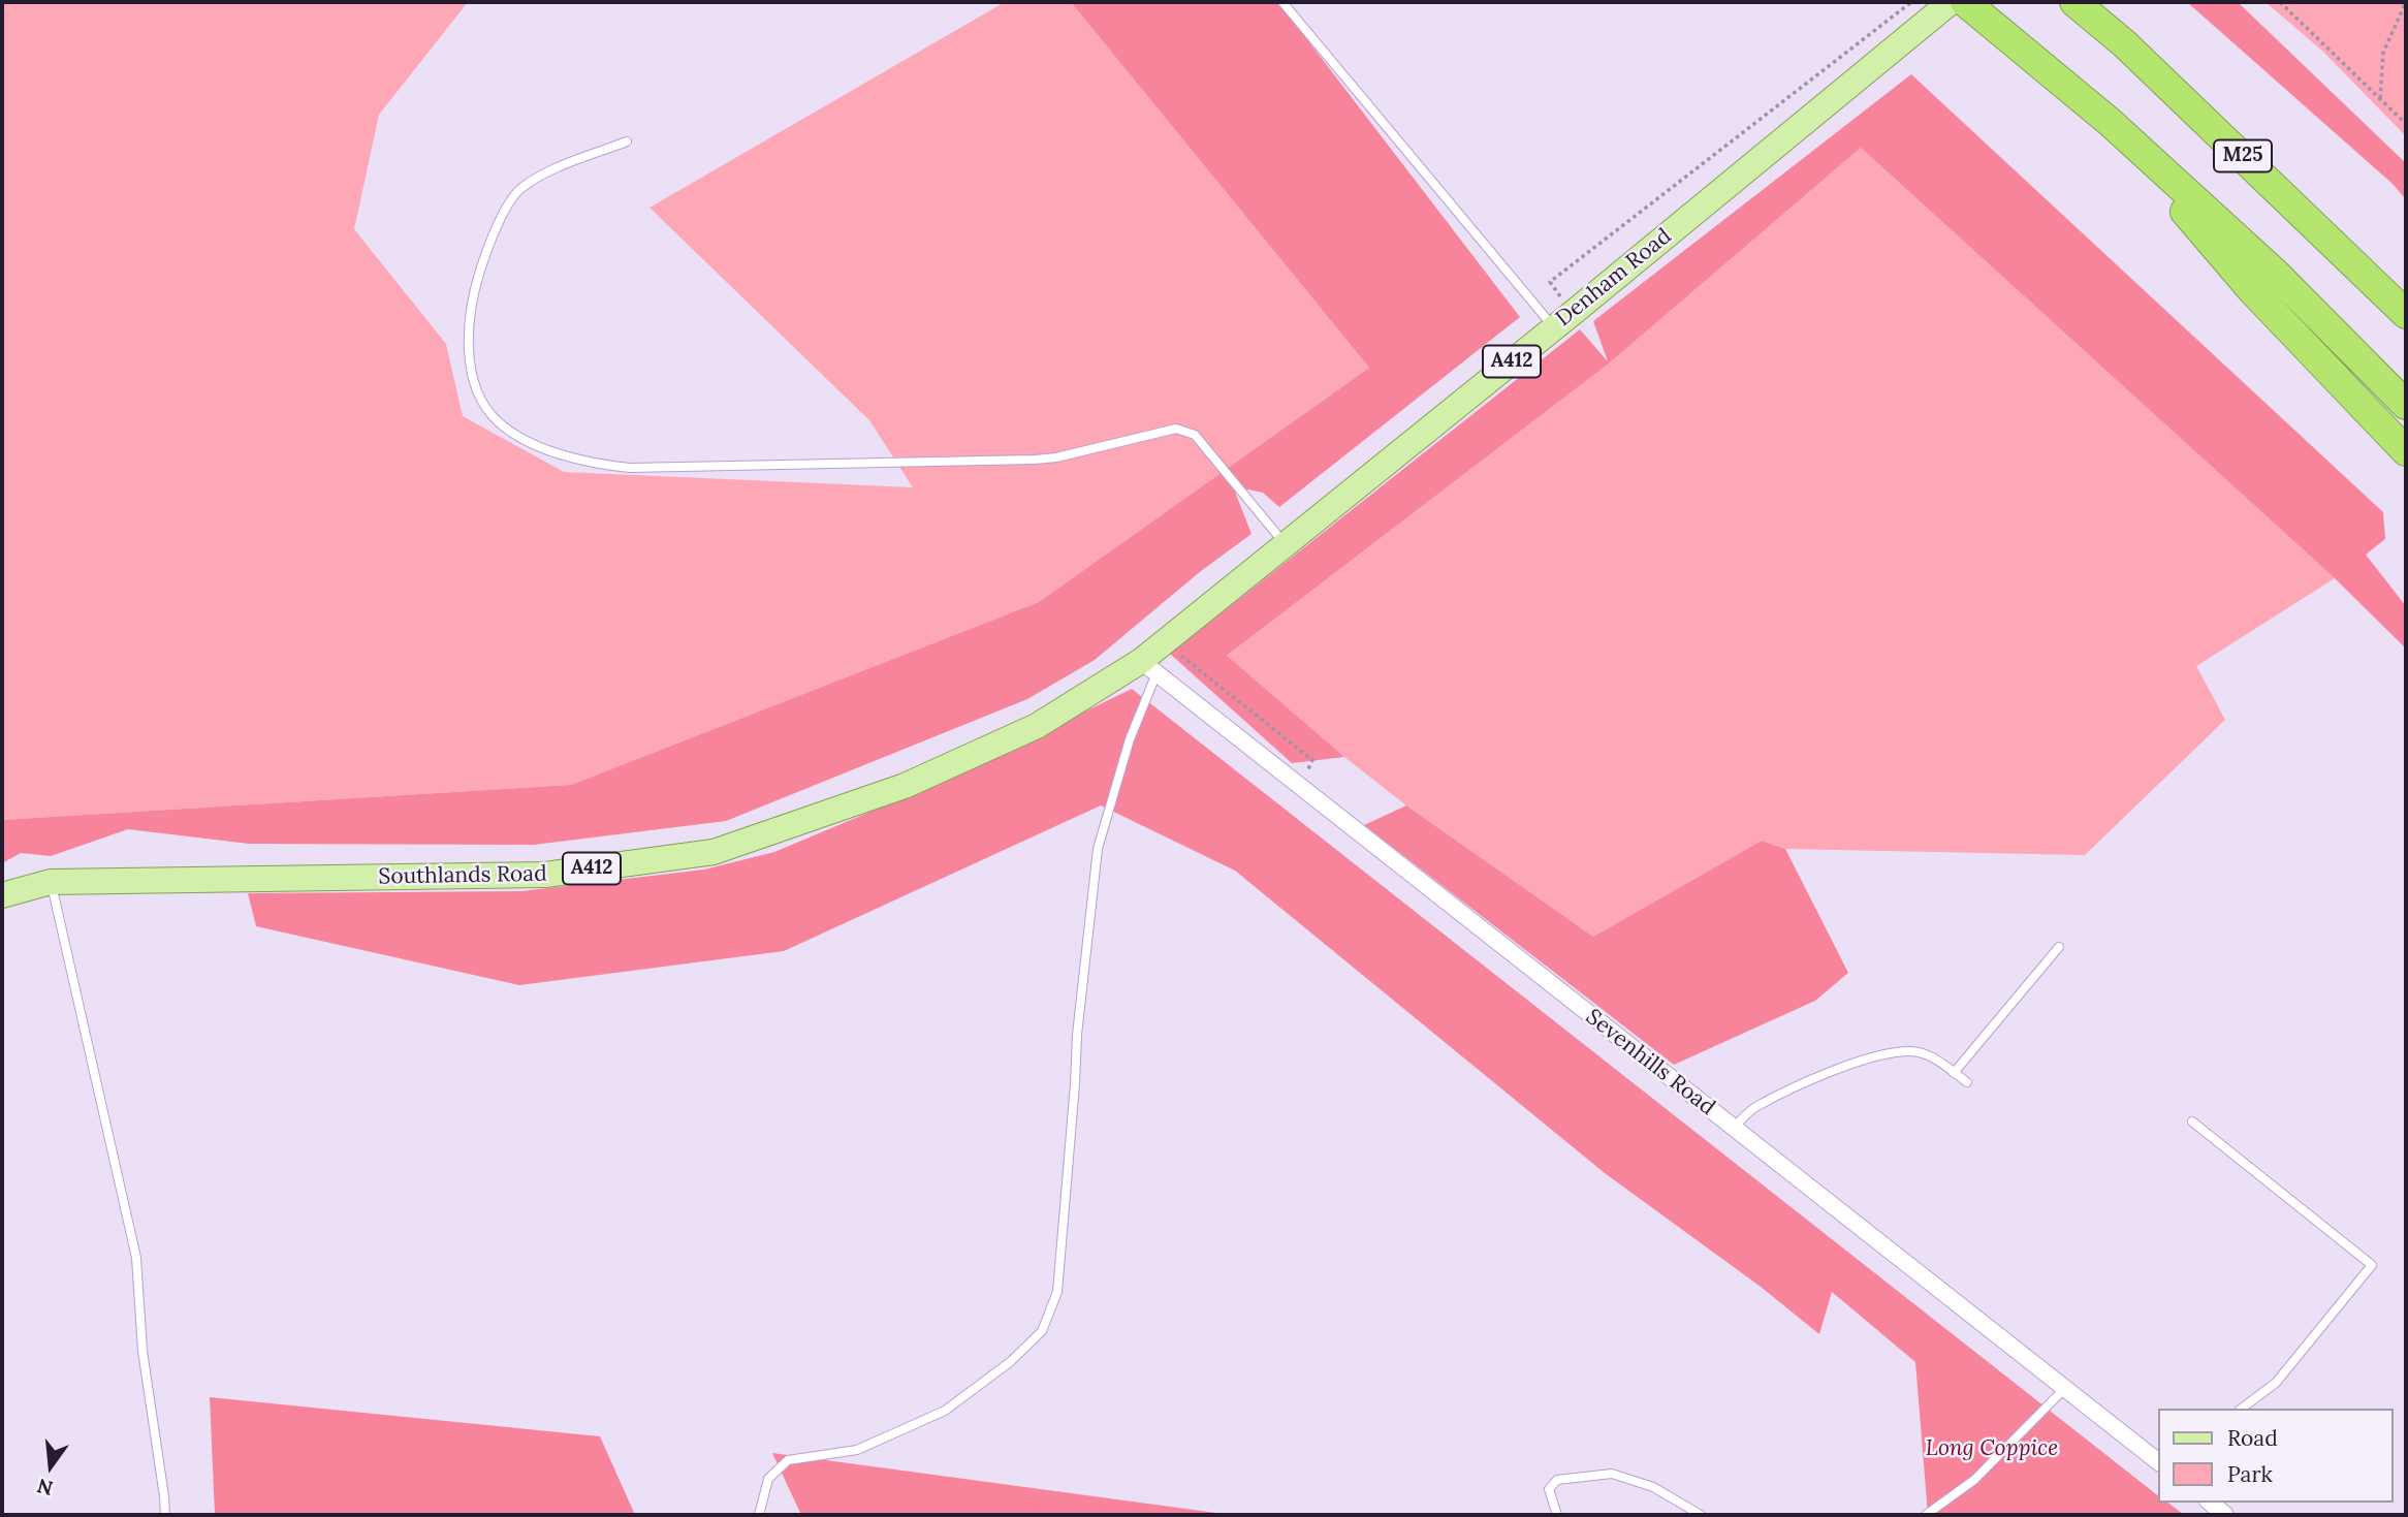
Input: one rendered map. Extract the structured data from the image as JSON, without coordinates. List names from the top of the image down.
{
  "streets": {
    "highway": ["M25"],
    "main road": ["Denham Road", "A412", "Southlands Road"],
    "street": ["Sevenhills Road"]
  },
  "crossings": [
    ["Denham Road", "Southlands Road"],
    ["Denham Road", "Sevenhills Road"],
    ["Southlands Road", "Sevenhills Road"]
  ],
  "parks": ["Long Coppice"],
  "legend": ["Road", "Park"],
  "north": "bottom"
}
